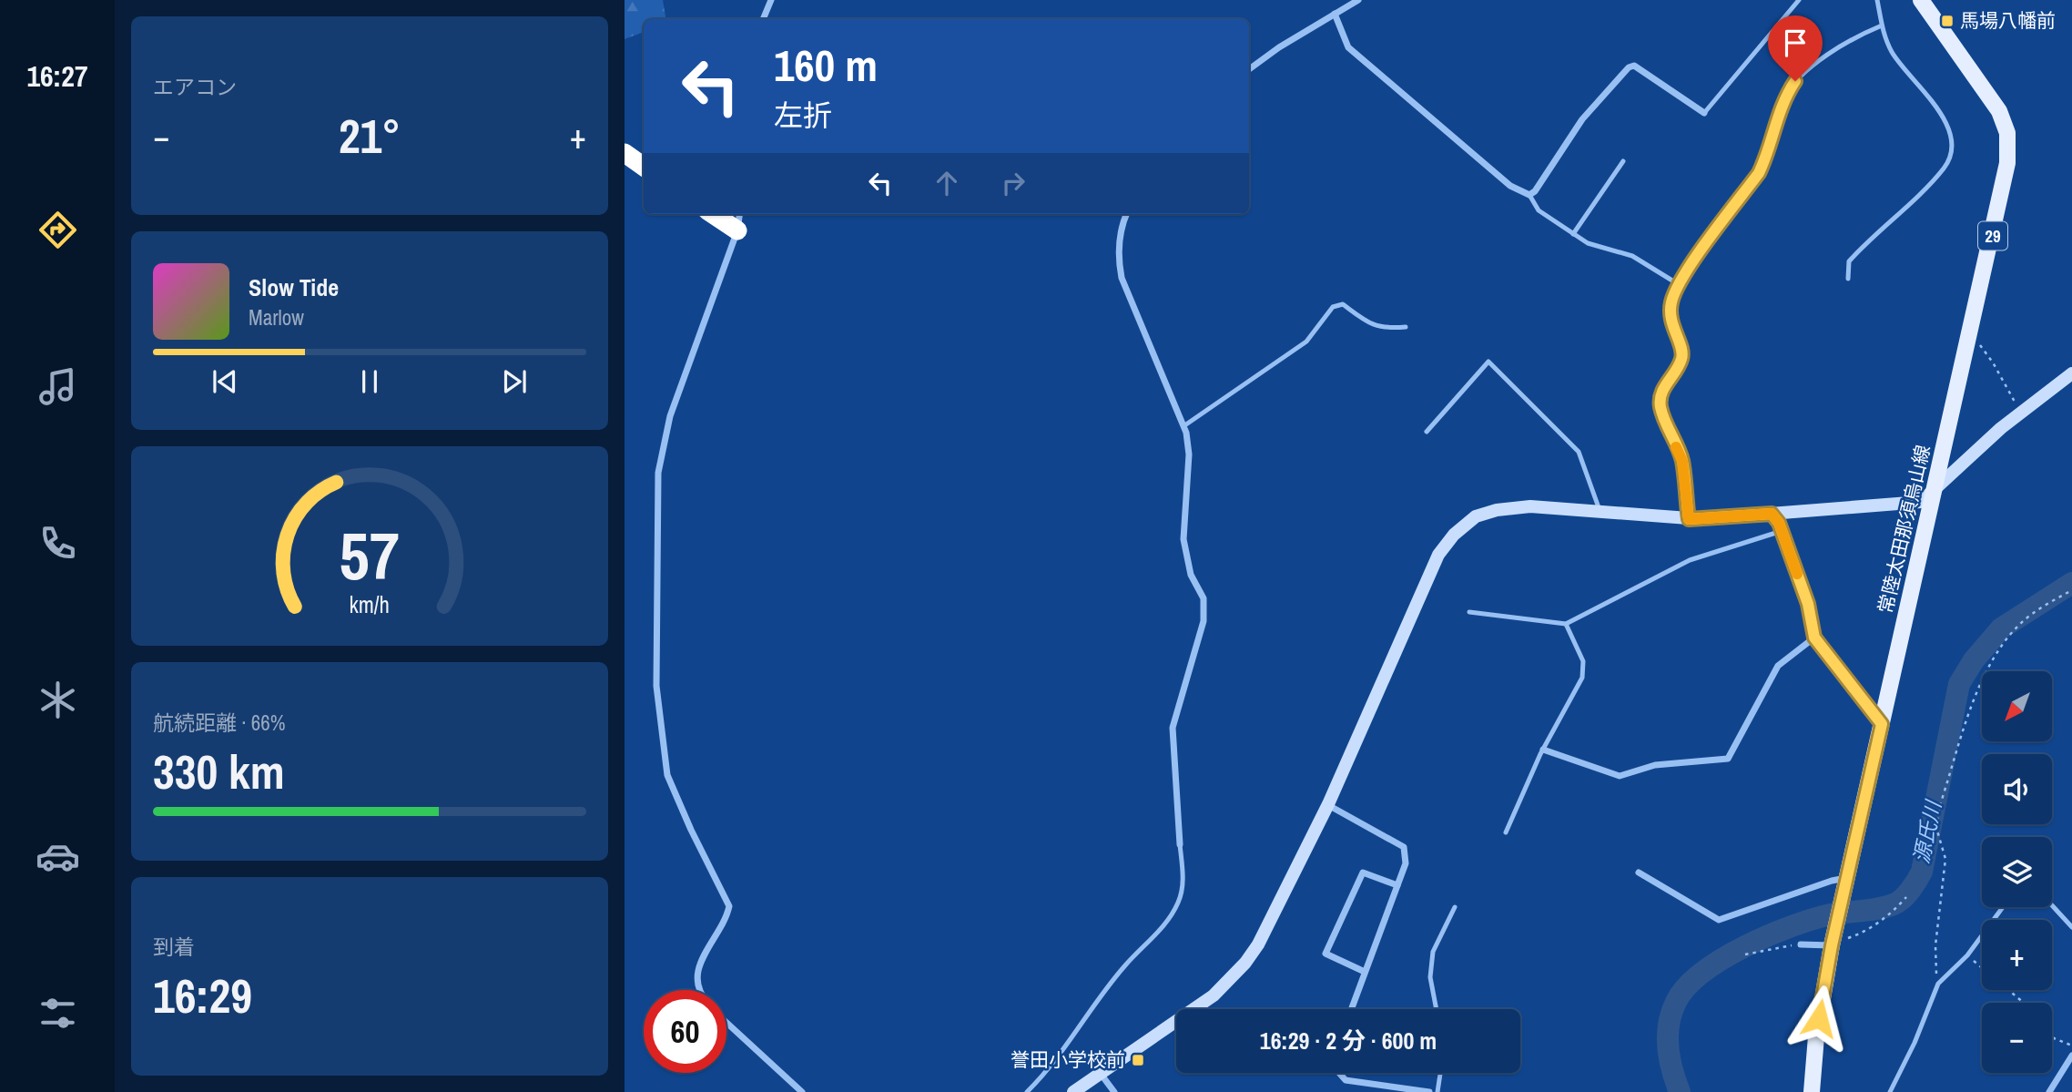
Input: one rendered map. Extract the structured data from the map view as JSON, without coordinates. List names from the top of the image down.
{
  "streets": {
    "main road": ["29", "常陸太田那須烏山線"]
  },
  "water": ["源氏川"],
  "places": {
    "transit": ["馬場八幡前", "誉田小学校前"]
  },
  "north": "bottom left",
  "page": {
    "tabs": "16:27",
    "tile": [
      "エアコン",
      ["航続距離 · 66%", "330 km"],
      ["到着", "16:29"]
    ],
    "turn": ["160 m", "左折"],
    "heat": ["−", "21°", "+"],
    "song": ["Slow Tide", "Marlow"],
    "map_buttons": ["+", "−"],
    "limit": "60",
    "trip": "16:29 · 2 分 · 600 m",
    "gauge": ["57", "km/h"]
  }
}
